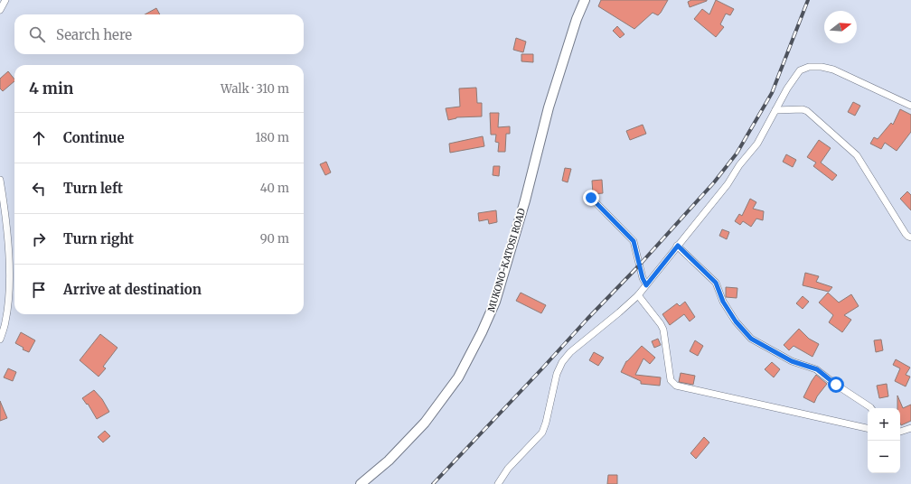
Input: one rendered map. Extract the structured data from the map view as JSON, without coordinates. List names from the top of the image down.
{
  "streets": {
    "main road": ["MUKONO-KATOSI ROAD"]
  },
  "north": "right",
  "page": {
    "search": "Search here",
    "heading": ["4 min", "Walk · 310 m"],
    "list": [
      ["Continue", "180 m"],
      ["Turn left", "40 m"],
      ["Turn right", "90 m"],
      "Arrive at destination"
    ],
    "map_buttons": ["+", "−"]
  }
}
